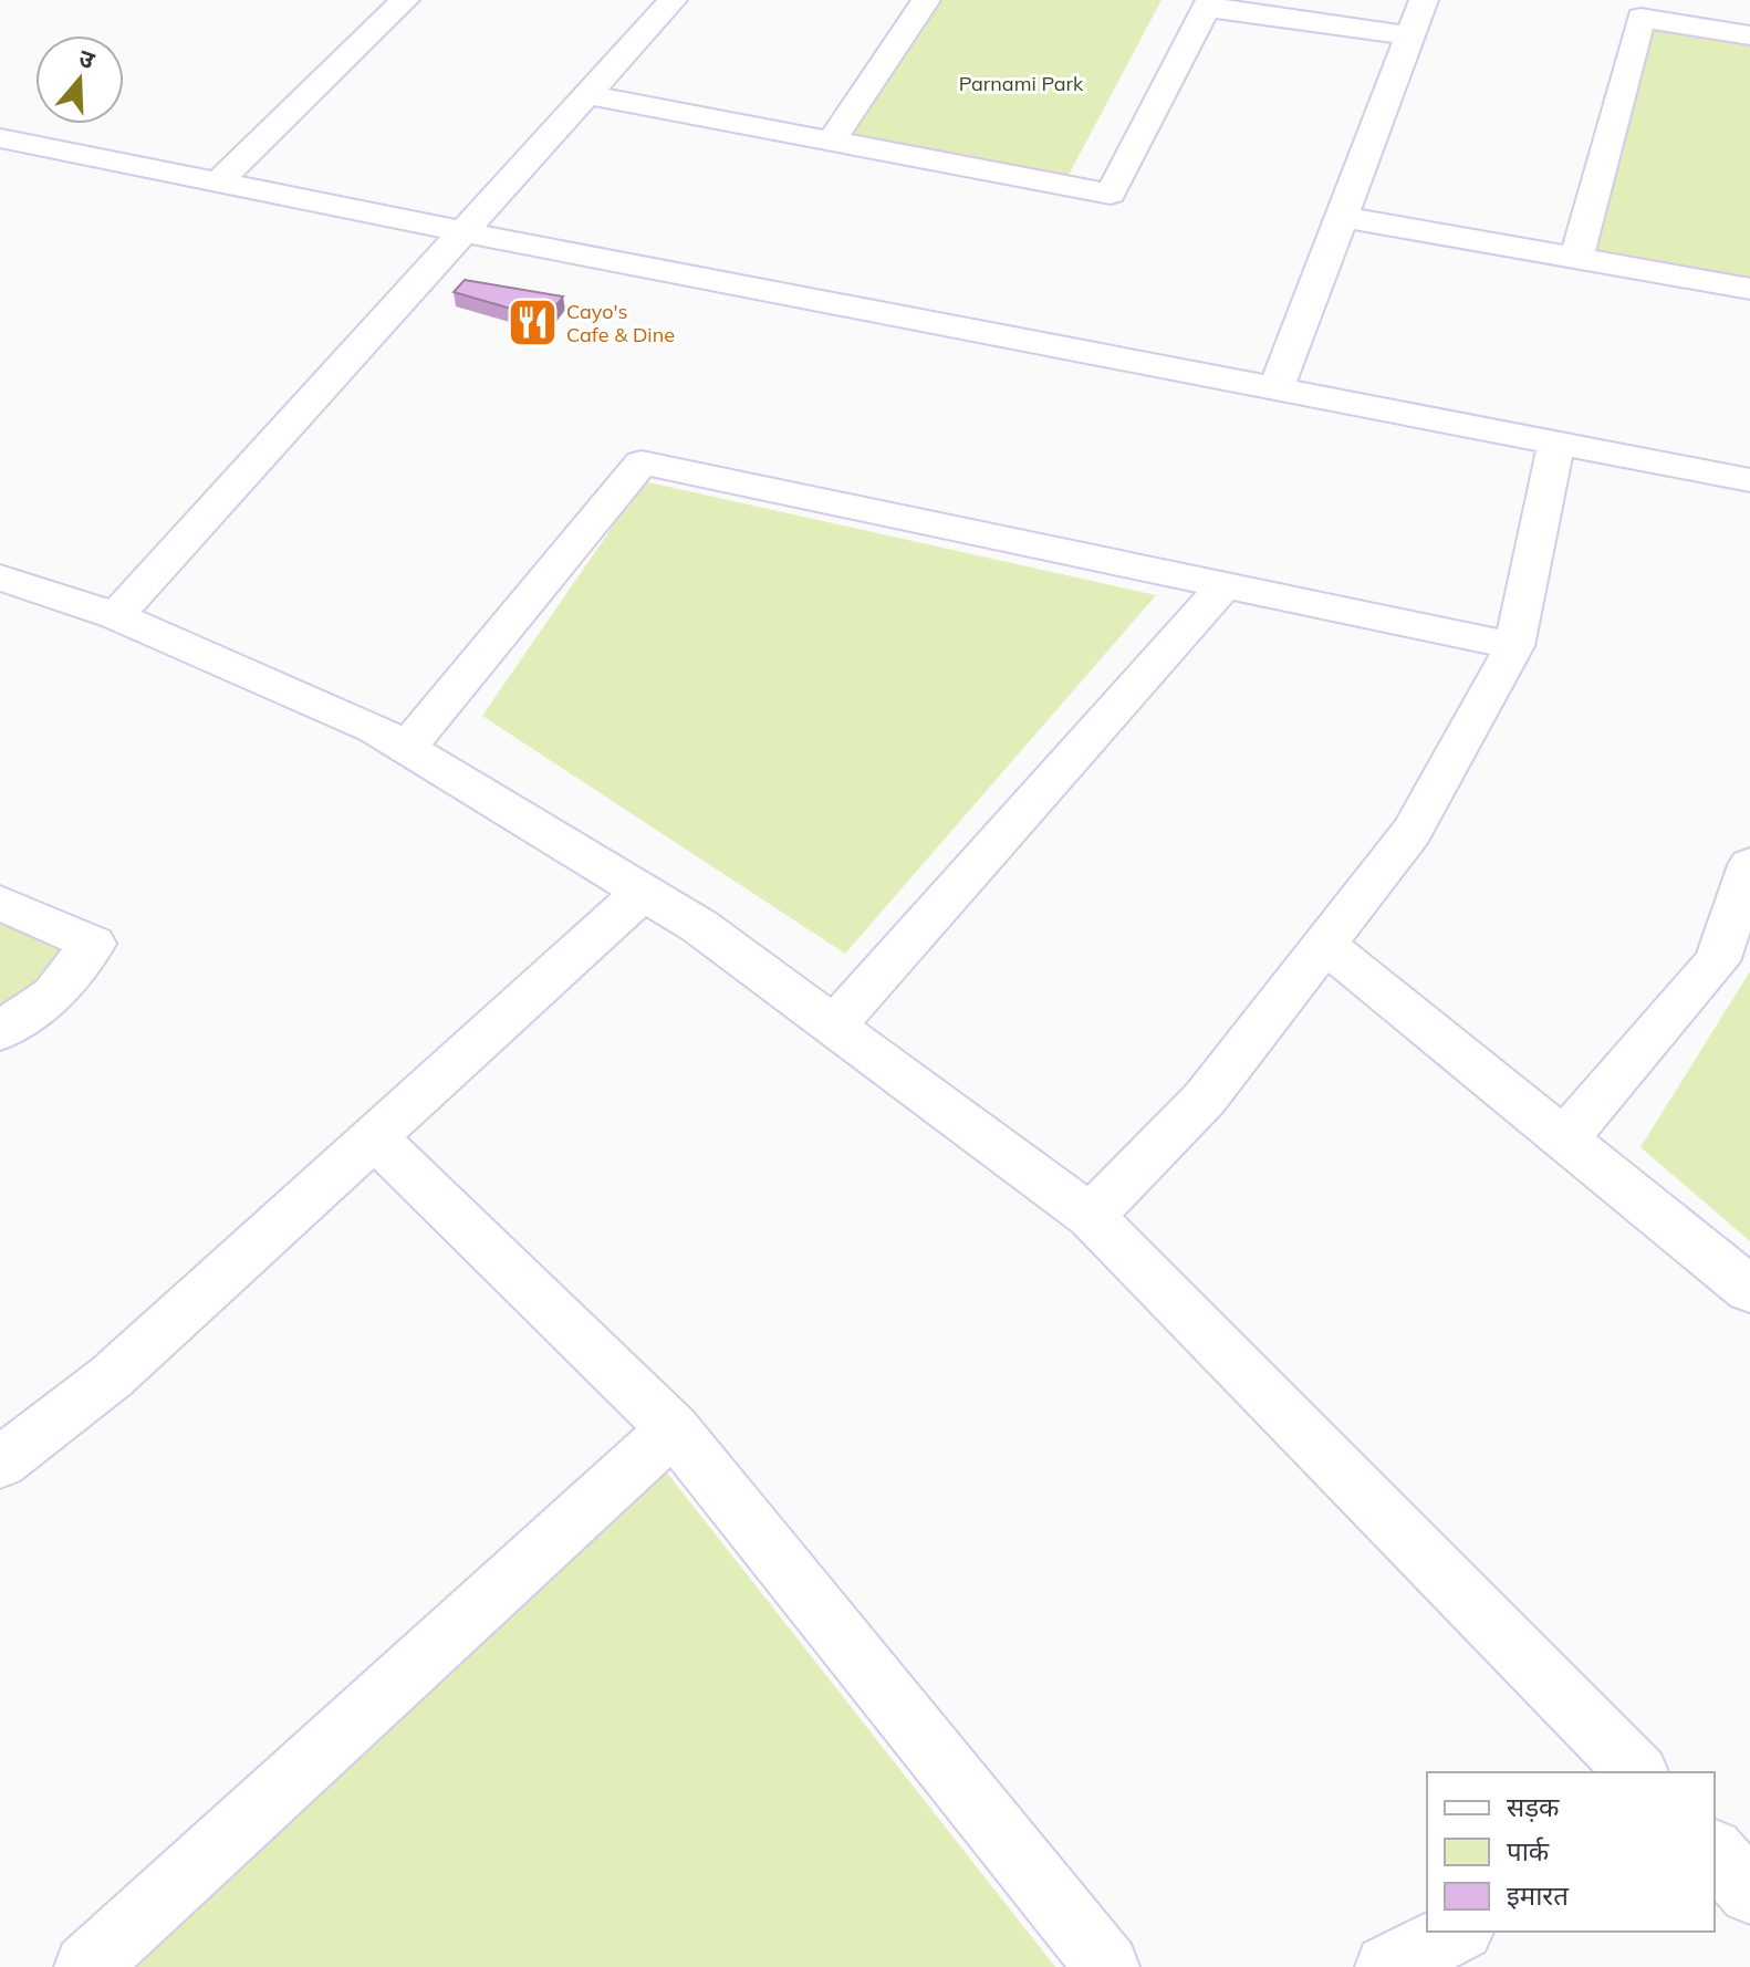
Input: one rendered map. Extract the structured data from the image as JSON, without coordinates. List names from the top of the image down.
{
  "parks": ["Parnami Park"],
  "places": {
    "restaurant": ["Cayo's Cafe & Dine"]
  },
  "legend": ["सड़क", "पार्क", "इमारत"],
  "north": "top"
}
